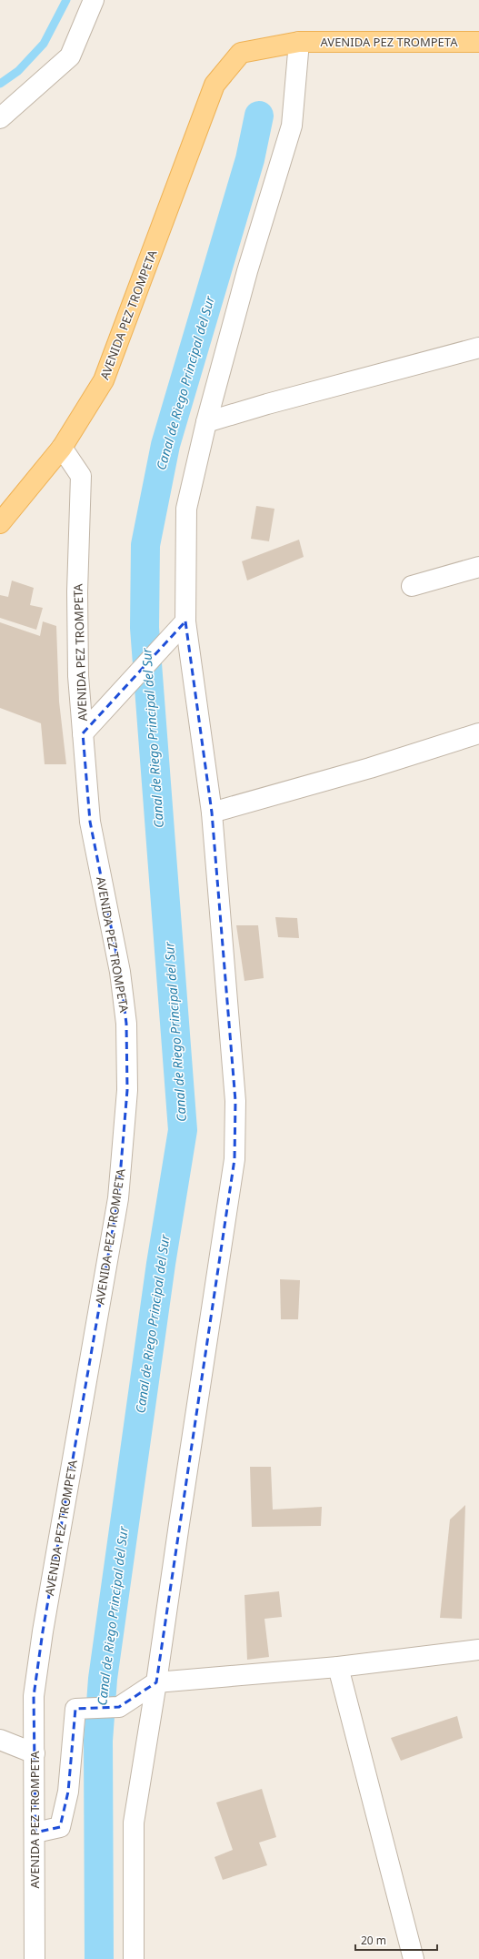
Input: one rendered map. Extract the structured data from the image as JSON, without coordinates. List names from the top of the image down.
{
  "streets": {
    "main road": ["AVENIDA PEZ TROMPETA"]
  },
  "water": ["Canal de Riego Principal del Sur"],
  "scale_bar": "20 m"
}
